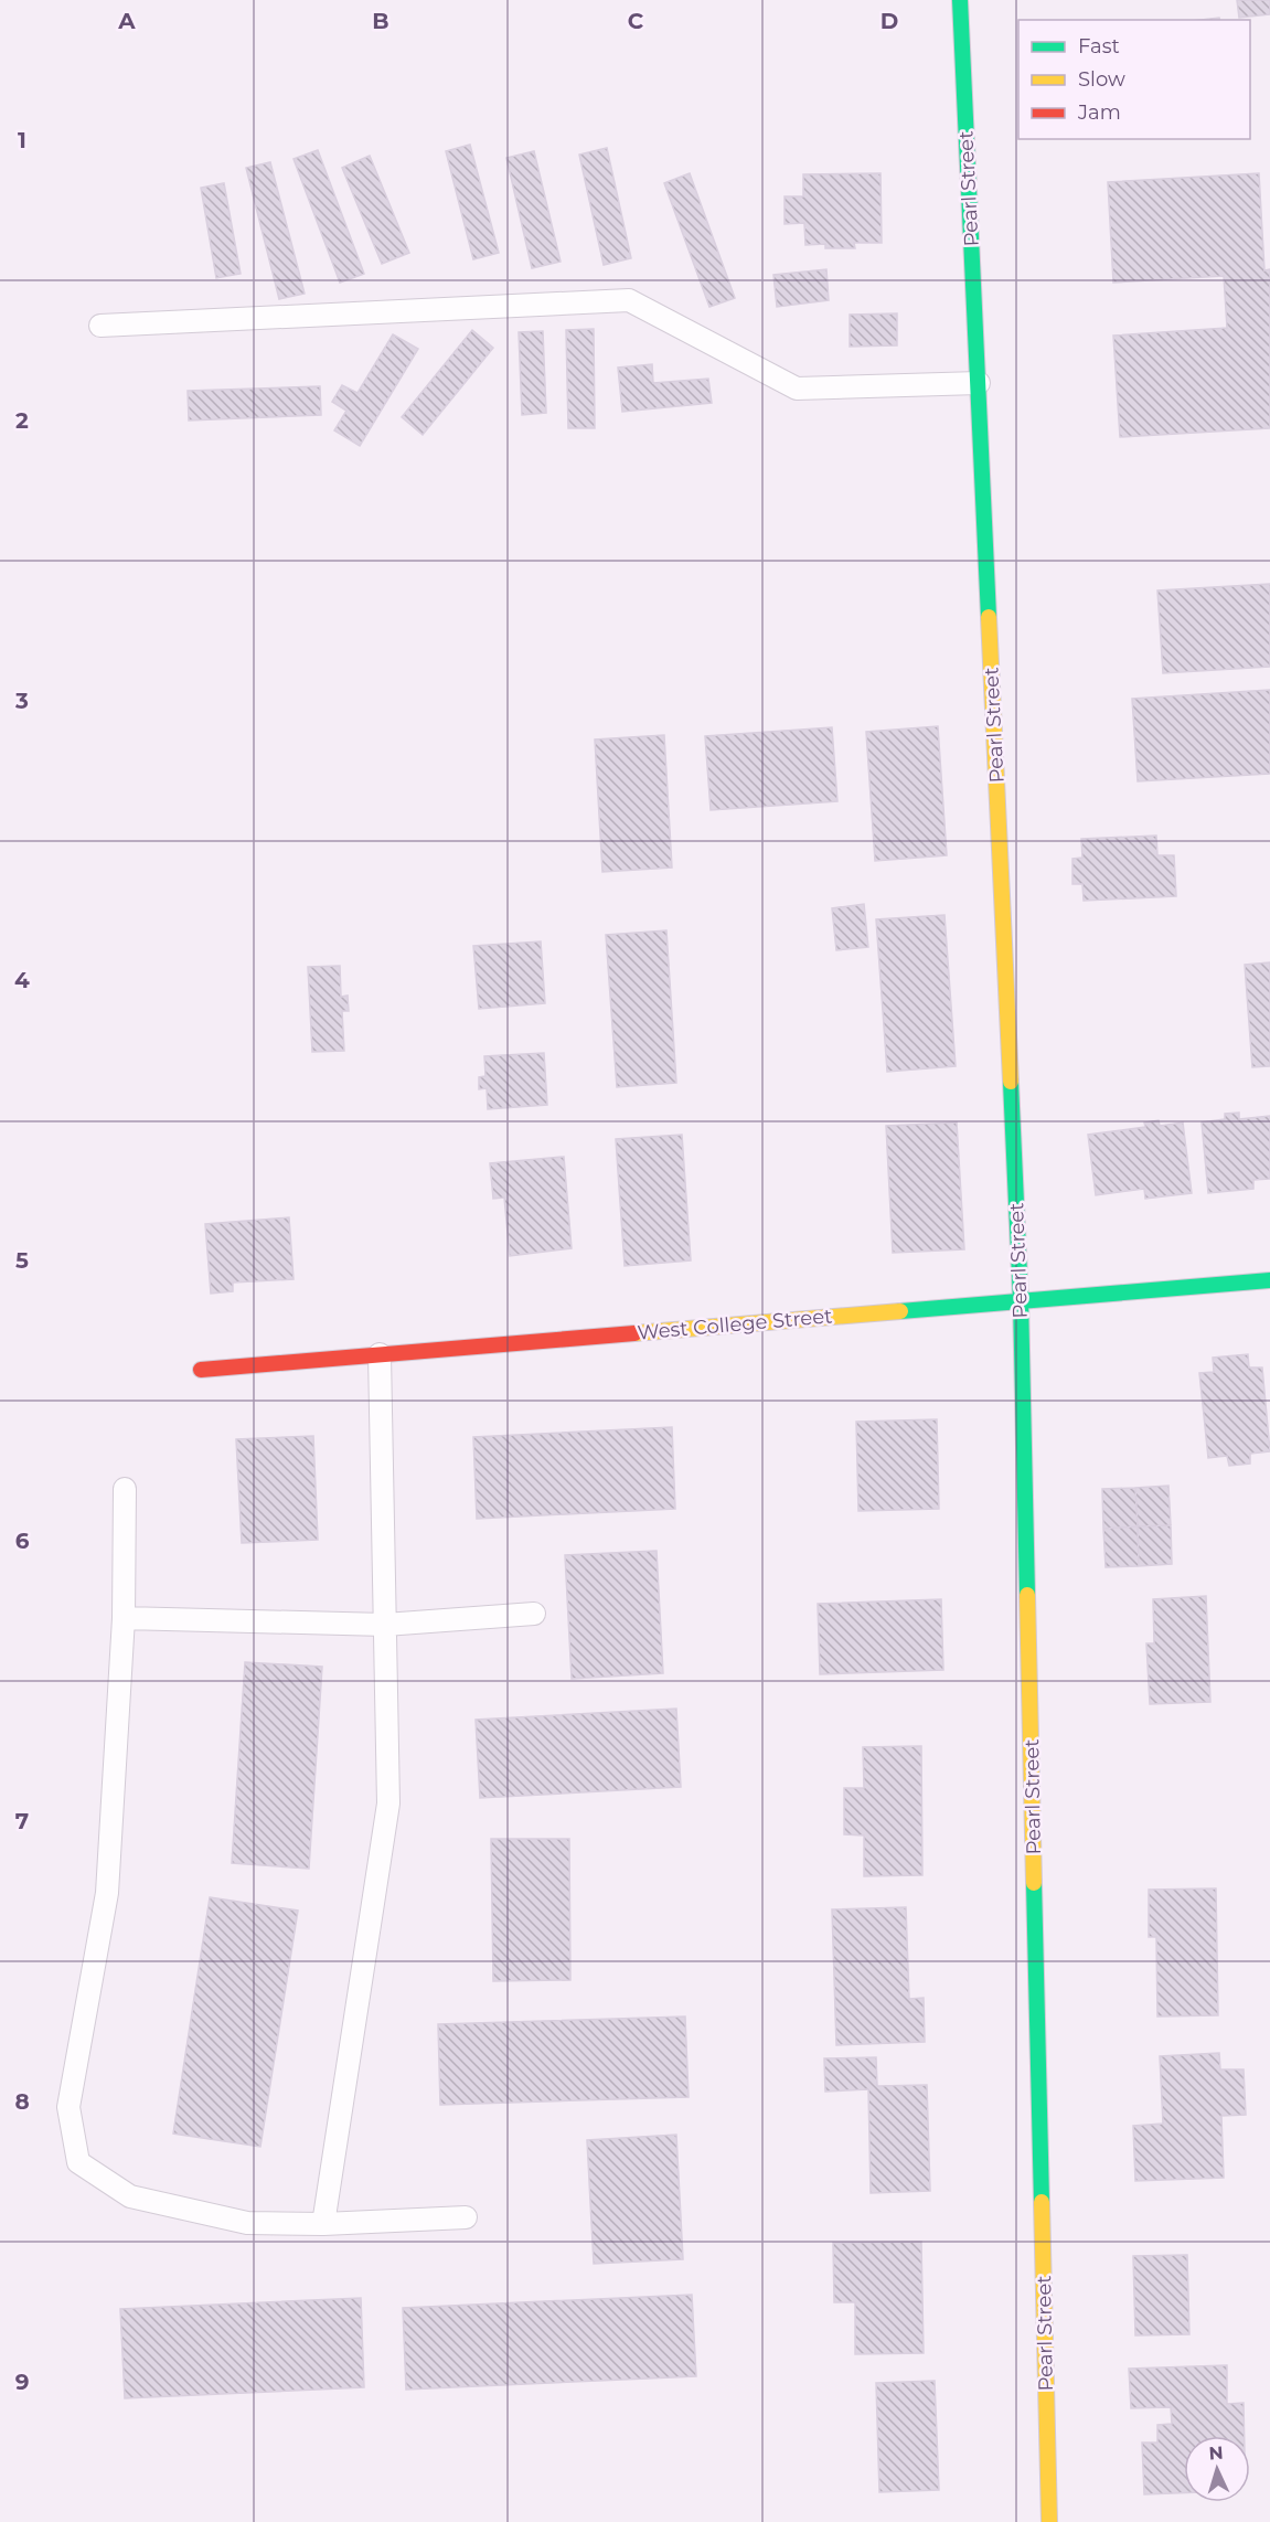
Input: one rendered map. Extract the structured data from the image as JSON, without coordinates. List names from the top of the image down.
{
  "streets": {
    "street": ["Pearl Street", "West College Street"]
  },
  "crossings": [
    ["Pearl Street", "West College Street"]
  ],
  "legend": ["Fast", "Slow", "Jam"],
  "north": "top",
  "grid": {
    "columns": [
      "A",
      "B",
      "C",
      "D"
    ],
    "rows": [
      "1",
      "2",
      "3",
      "4",
      "5",
      "6",
      "7",
      "8",
      "9"
    ]
  }
}
